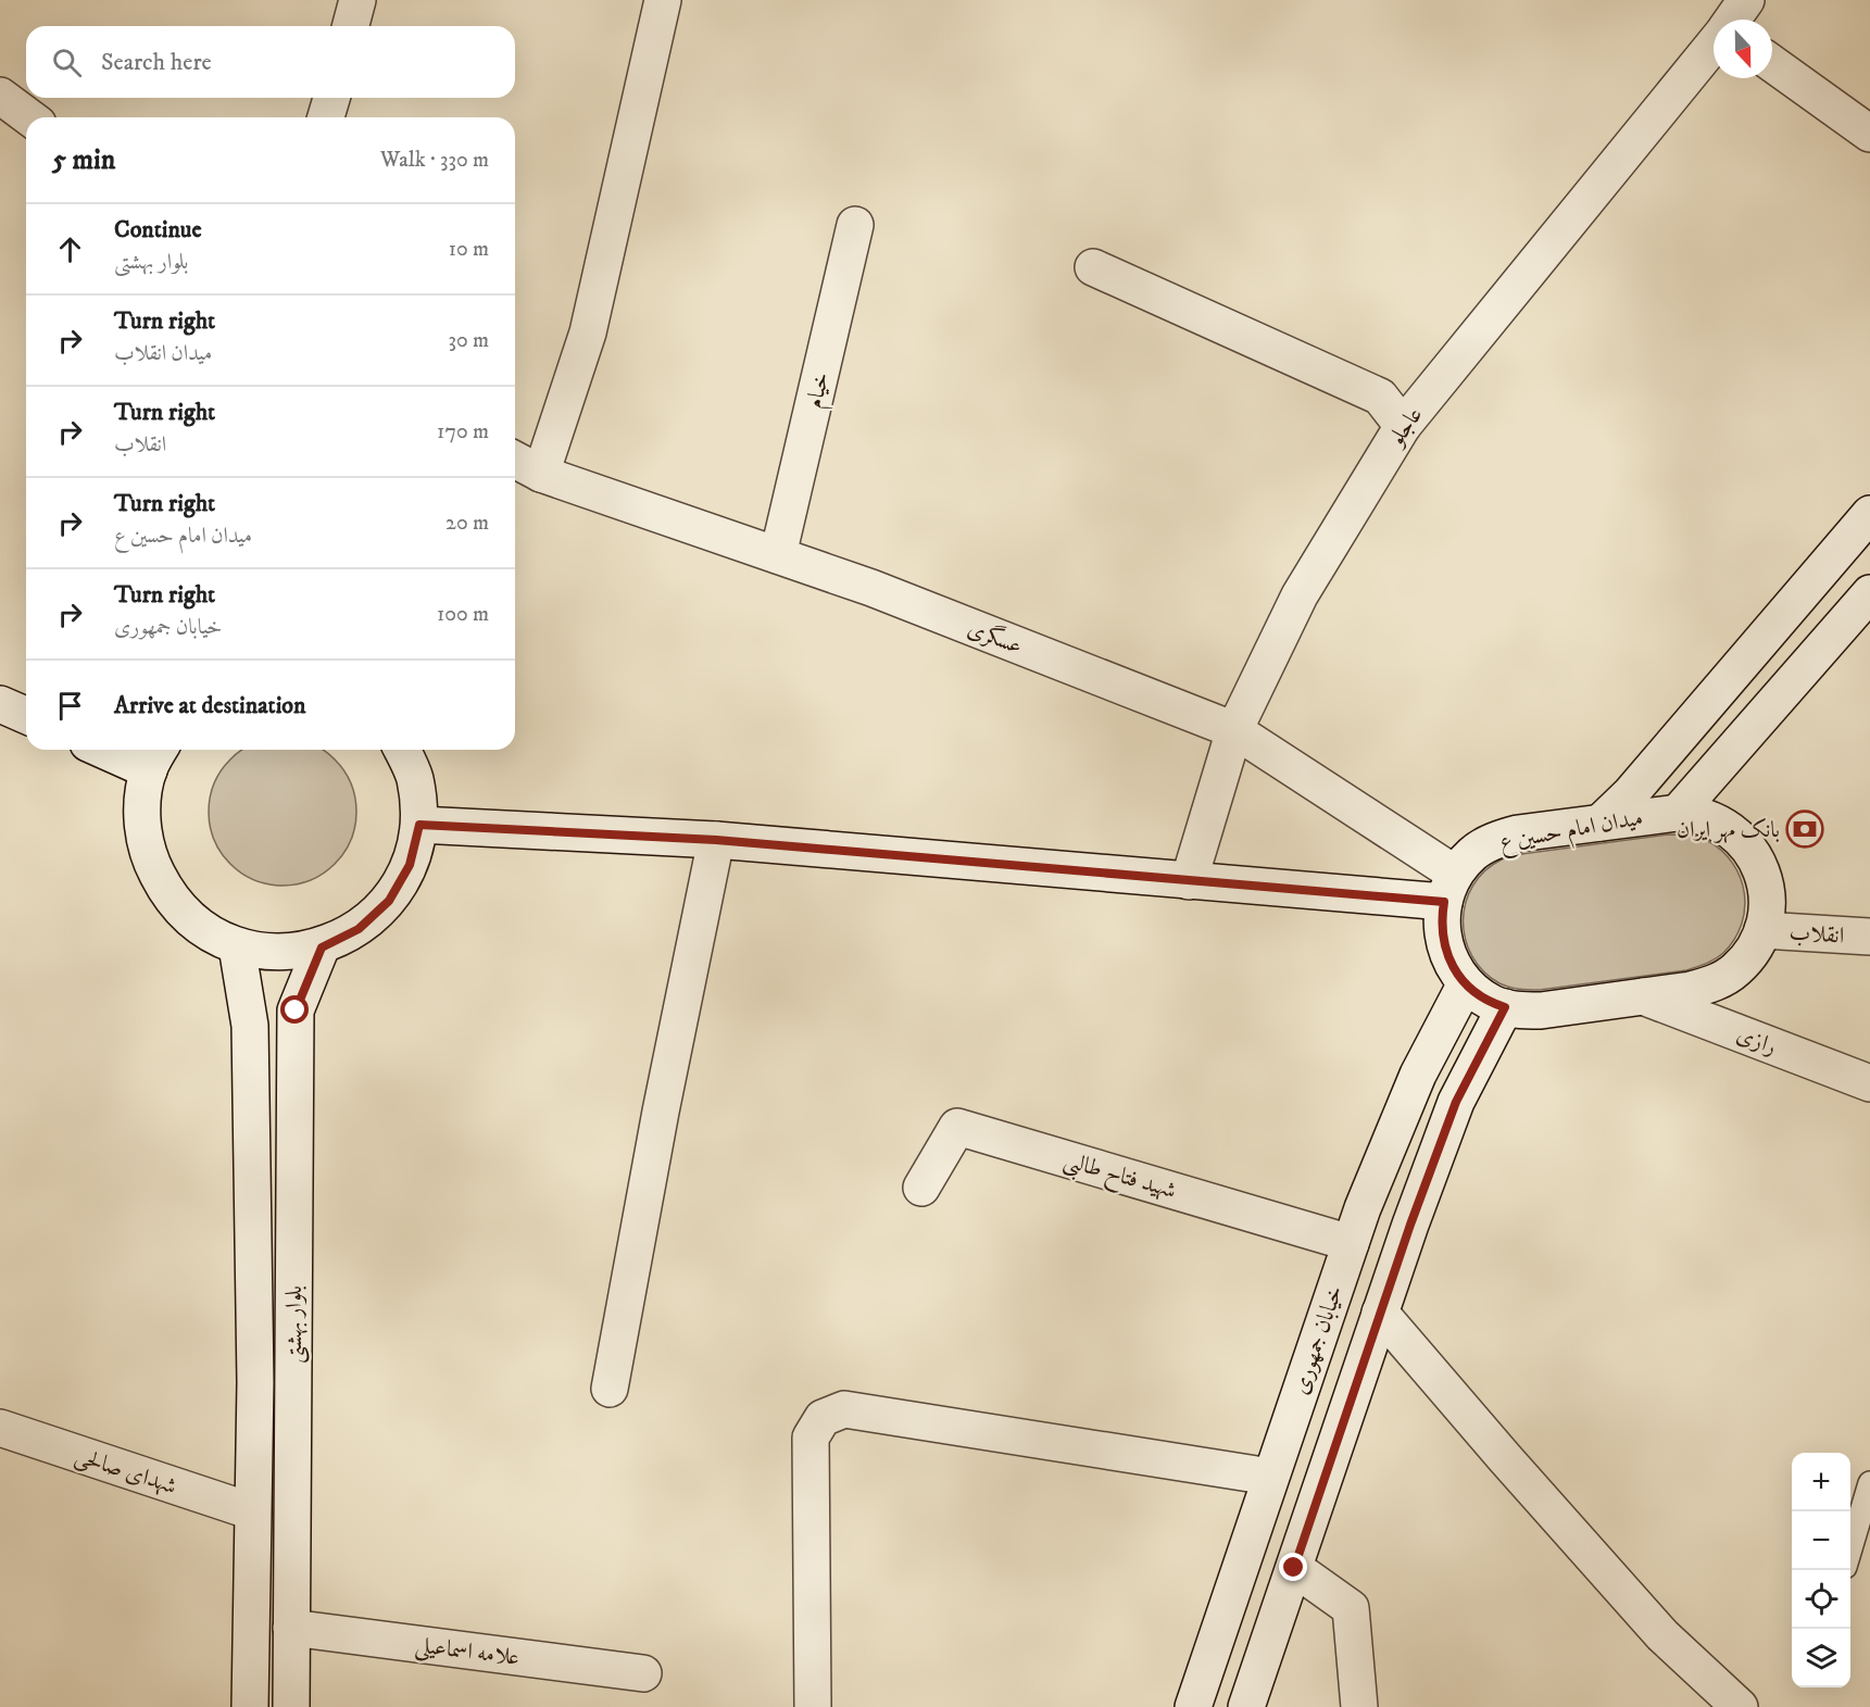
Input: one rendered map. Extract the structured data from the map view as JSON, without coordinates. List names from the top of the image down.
{
  "streets": {
    "street": [
      "خیام",
      "عاجلو",
      "عسگری",
      "میدان امام حسین ع",
      "انقلاب",
      "رازی",
      "شهید فتاح طالبی",
      "بلوار بهشتی",
      "خیابان جمهوری",
      "شهدای صالحی",
      "علامه اسماعیلی"
    ]
  },
  "crossings": [
    ["خیام", "عسگری"],
    ["عاجلو", "عسگری"],
    ["عسگری", "میدان امام حسین ع"],
    ["میدان امام حسین ع", "انقلاب"],
    ["میدان امام حسین ع", "رازی"],
    ["میدان امام حسین ع", "خیابان جمهوری"],
    ["شهید فتاح طالبی", "خیابان جمهوری"],
    ["بلوار بهشتی", "شهدای صالحی"],
    ["بلوار بهشتی", "علامه اسماعیلی"]
  ],
  "places": {
    "bank": ["بانک مهر ایران"]
  },
  "north": "bottom",
  "page": {
    "search": "Search here",
    "heading": ["5 min", "Walk · 330 m"],
    "list": [
      ["Continue", "بلوار بهشتی", "10 m"],
      ["Turn right", "میدان انقلاب", "30 m"],
      ["Turn right", "انقلاب", "170 m"],
      ["Turn right", "میدان امام حسین ع", "20 m"],
      ["Turn right", "خیابان جمهوری", "100 m"],
      "Arrive at destination"
    ],
    "map_buttons": ["+", "−"]
  }
}
